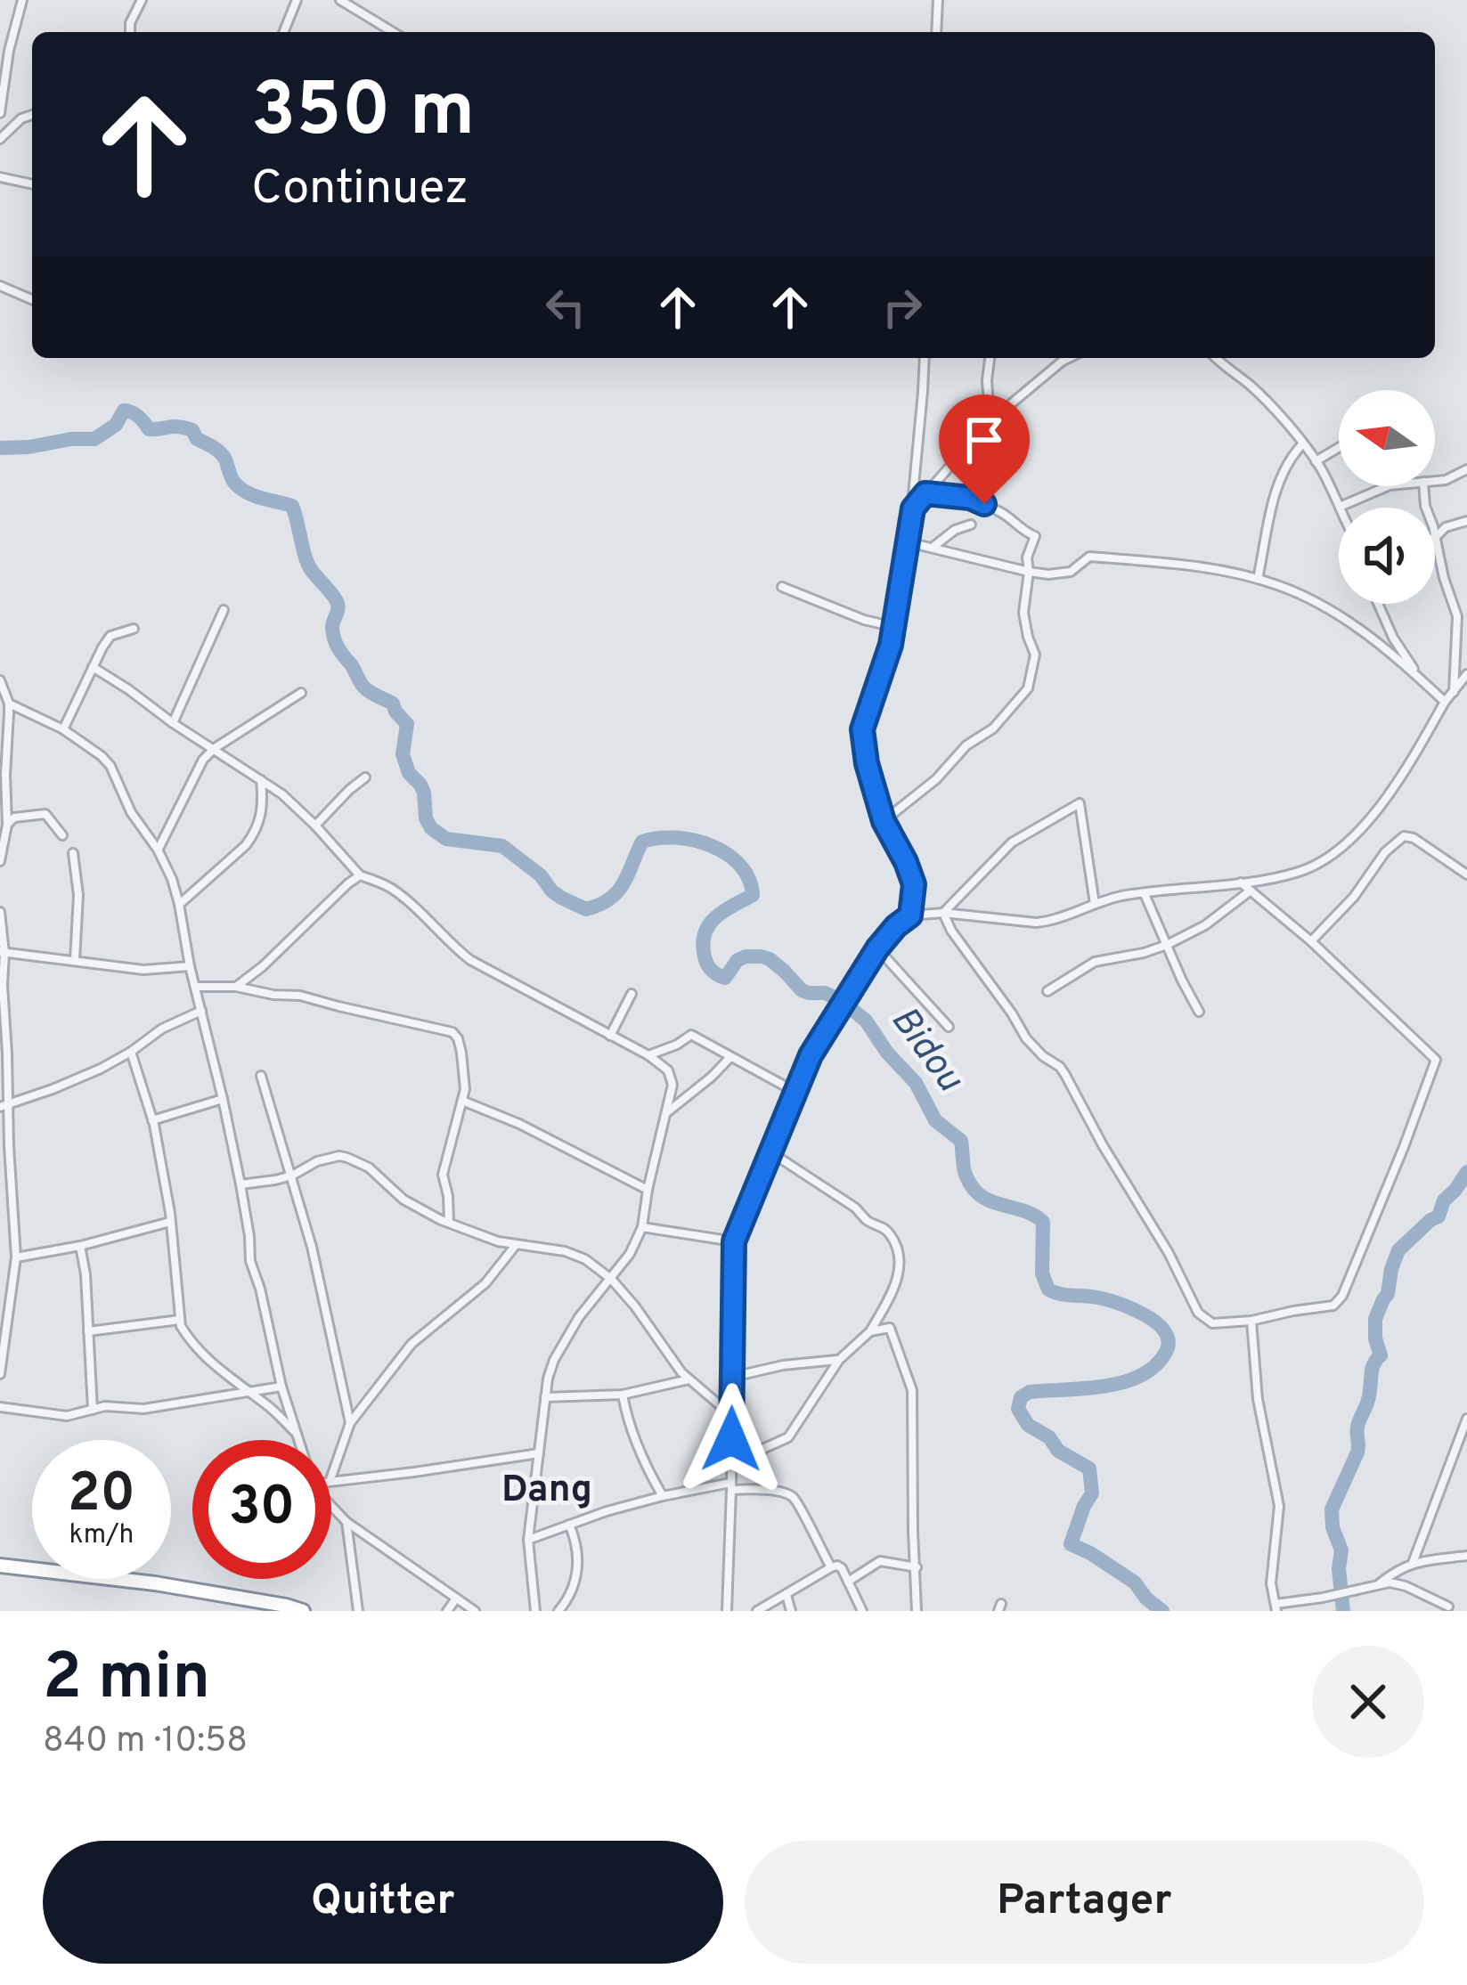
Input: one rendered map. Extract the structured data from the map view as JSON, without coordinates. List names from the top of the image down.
{
  "districts": ["Dang"],
  "water": ["Bidou"],
  "north": "left",
  "page": {
    "turn": ["350 m", "Continuez"],
    "speed": "20 km/h",
    "limit": "30",
    "heading": ["2 min", "840 m · 10:58"],
    "buttons": ["Quitter", "Partager"]
  }
}
